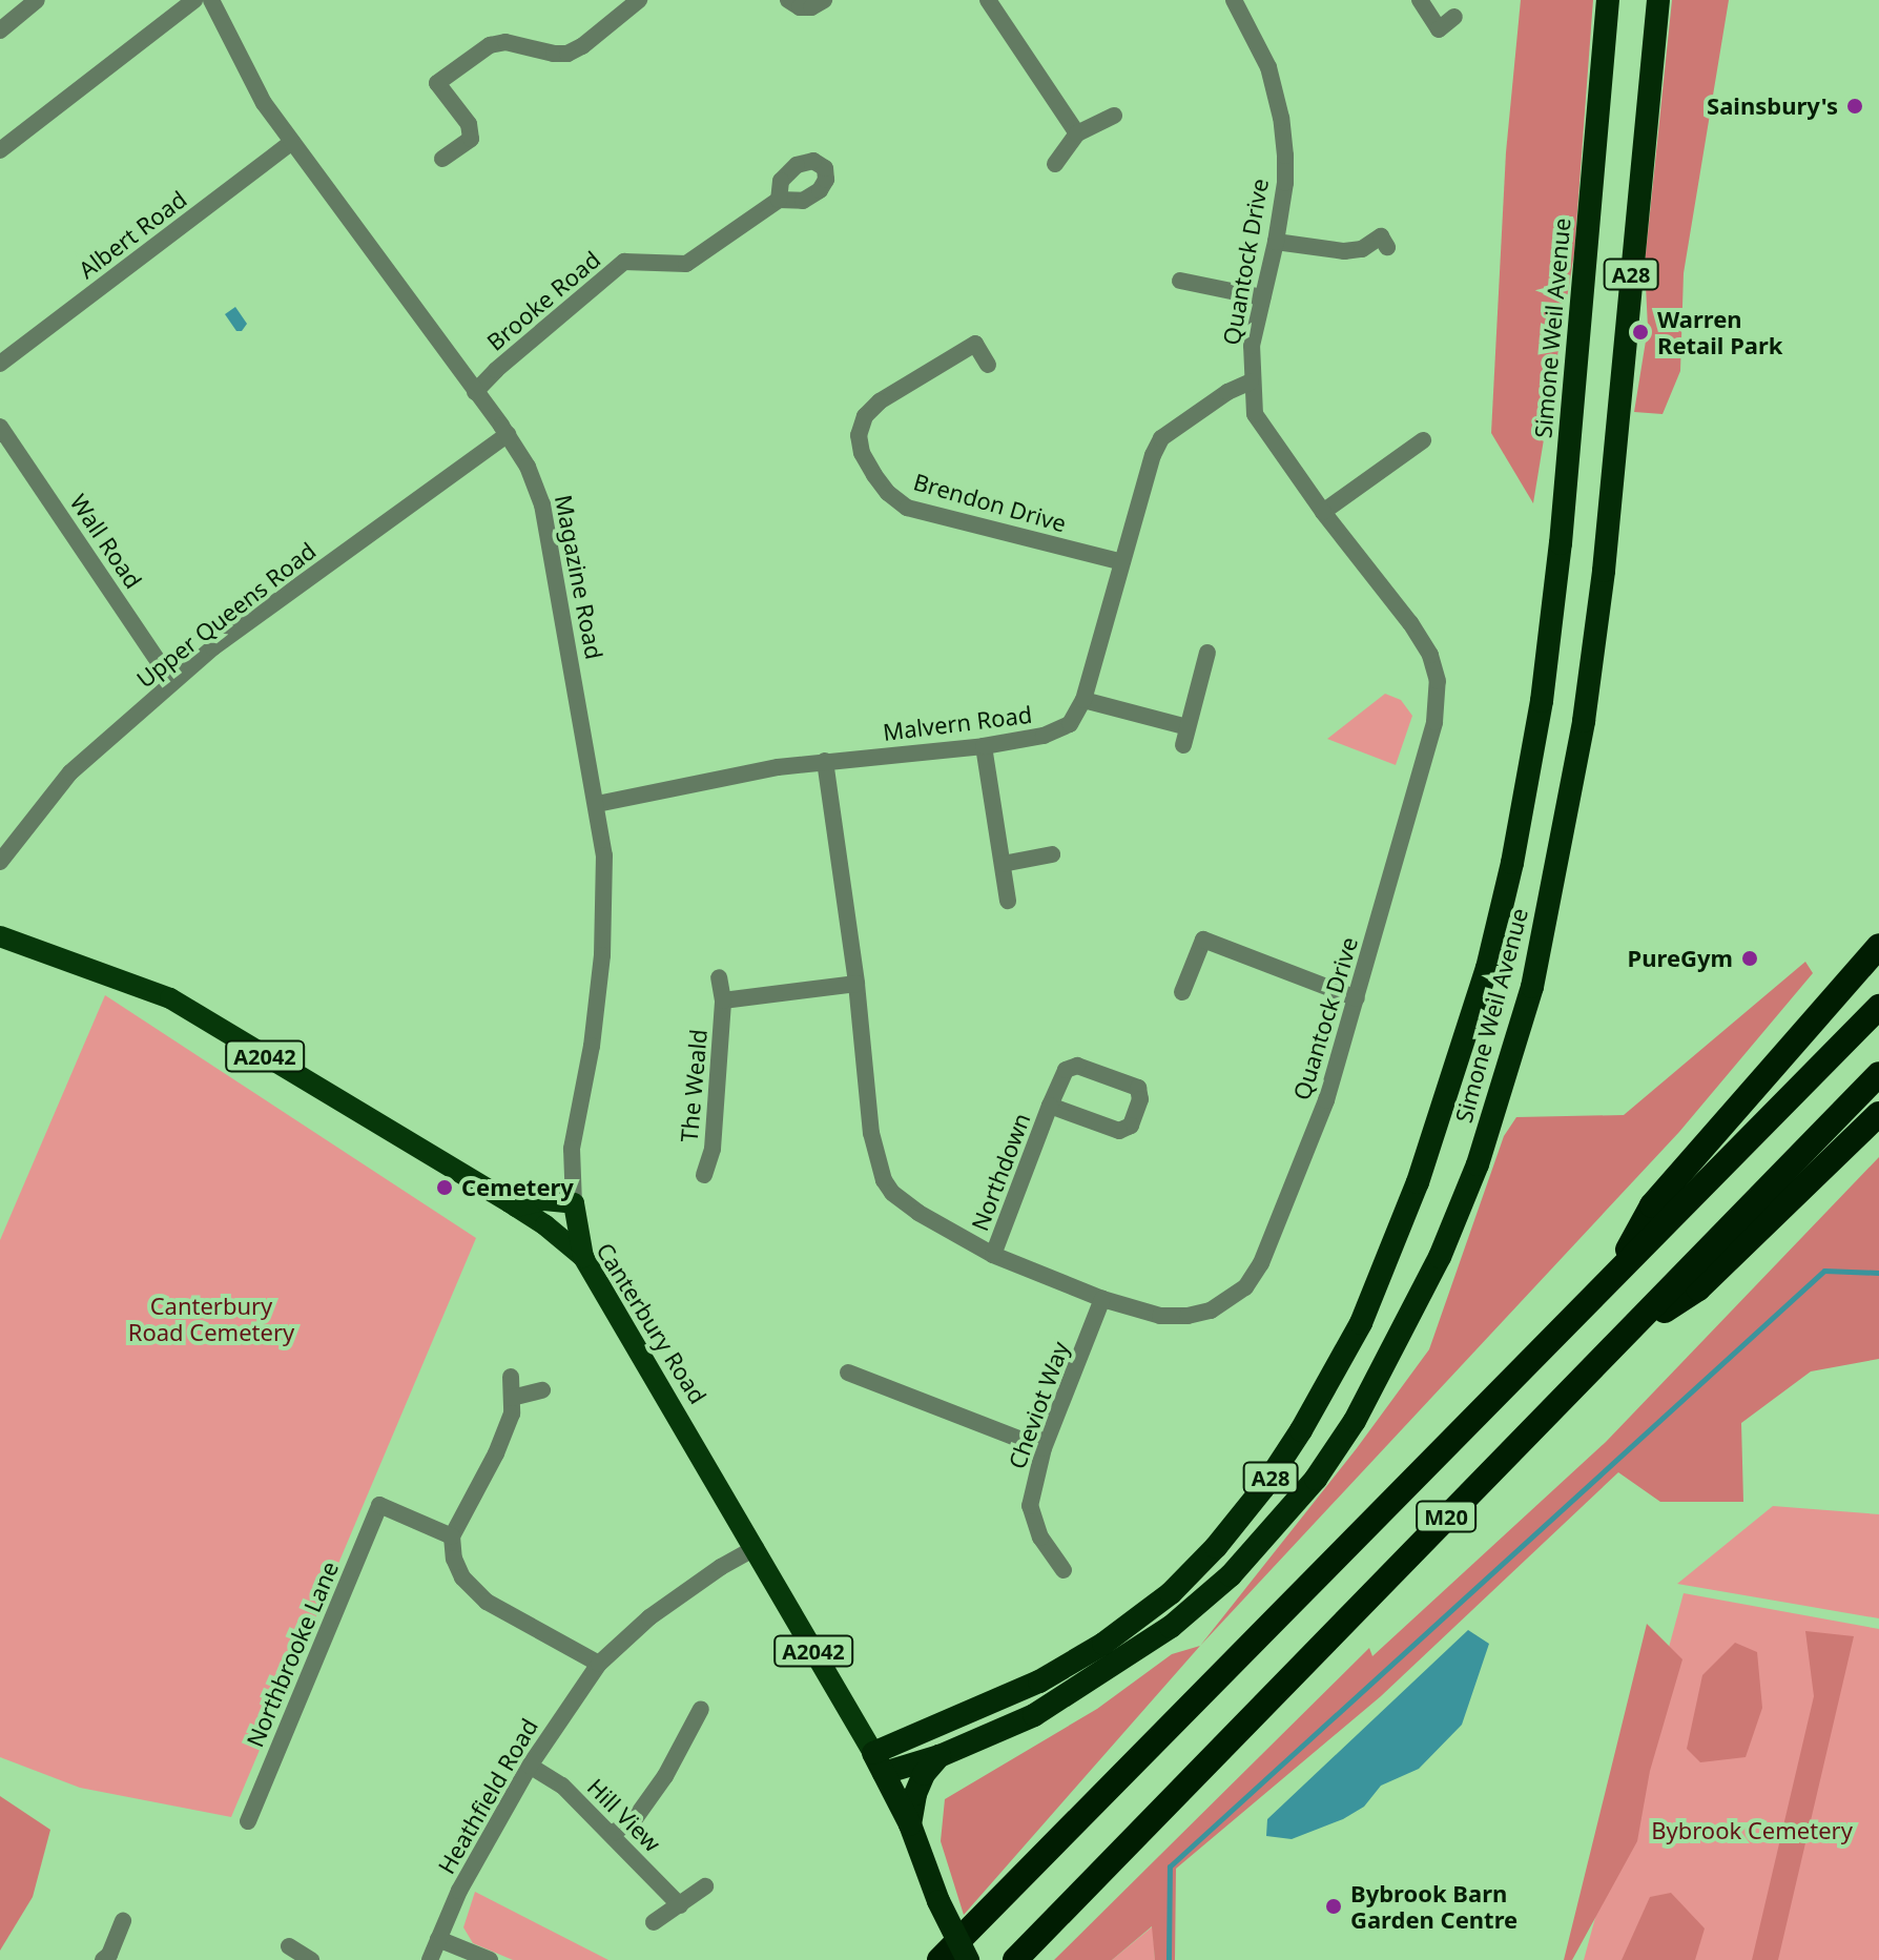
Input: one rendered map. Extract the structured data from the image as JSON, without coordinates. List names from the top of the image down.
{
  "streets": {
    "highway": [
      "A28",
      "Simone Weil Avenue",
      "Canterbury Road",
      "M20"
    ],
    "main road": ["Magazine Road", "A2042"],
    "street": [
      "Albert Road",
      "Quantock Drive",
      "Brooke Road",
      "Brendon Drive",
      "Wall Road",
      "Upper Queens Road",
      "Malvern Road",
      "The Weald",
      "Northdown",
      "Cheviot Way",
      "Northbrooke Lane",
      "Heathfield Road",
      "Hill View"
    ]
  },
  "crossings": [
    ["Albert Road", "Magazine Road"],
    ["Quantock Drive", "Malvern Road"],
    ["Quantock Drive", "The Weald"],
    ["Quantock Drive", "Northdown"],
    ["Quantock Drive", "Cheviot Way"],
    ["Brooke Road", "Magazine Road"],
    ["Simone Weil Avenue", "Canterbury Road"],
    ["Brendon Drive", "Malvern Road"],
    ["Wall Road", "Upper Queens Road"],
    ["Magazine Road", "Upper Queens Road"],
    ["Magazine Road", "Malvern Road"],
    ["Magazine Road", "Canterbury Road"],
    ["Canterbury Road", "Heathfield Road"],
    ["Heathfield Road", "Hill View"]
  ],
  "parks": ["Canterbury Road Cemetery", "Bybrook Cemetery"],
  "places": [
    "Sainsbury's",
    "Warren Retail Park",
    "PureGym",
    "Cemetery",
    "Bybrook Barn Garden Centre"
  ]
}
